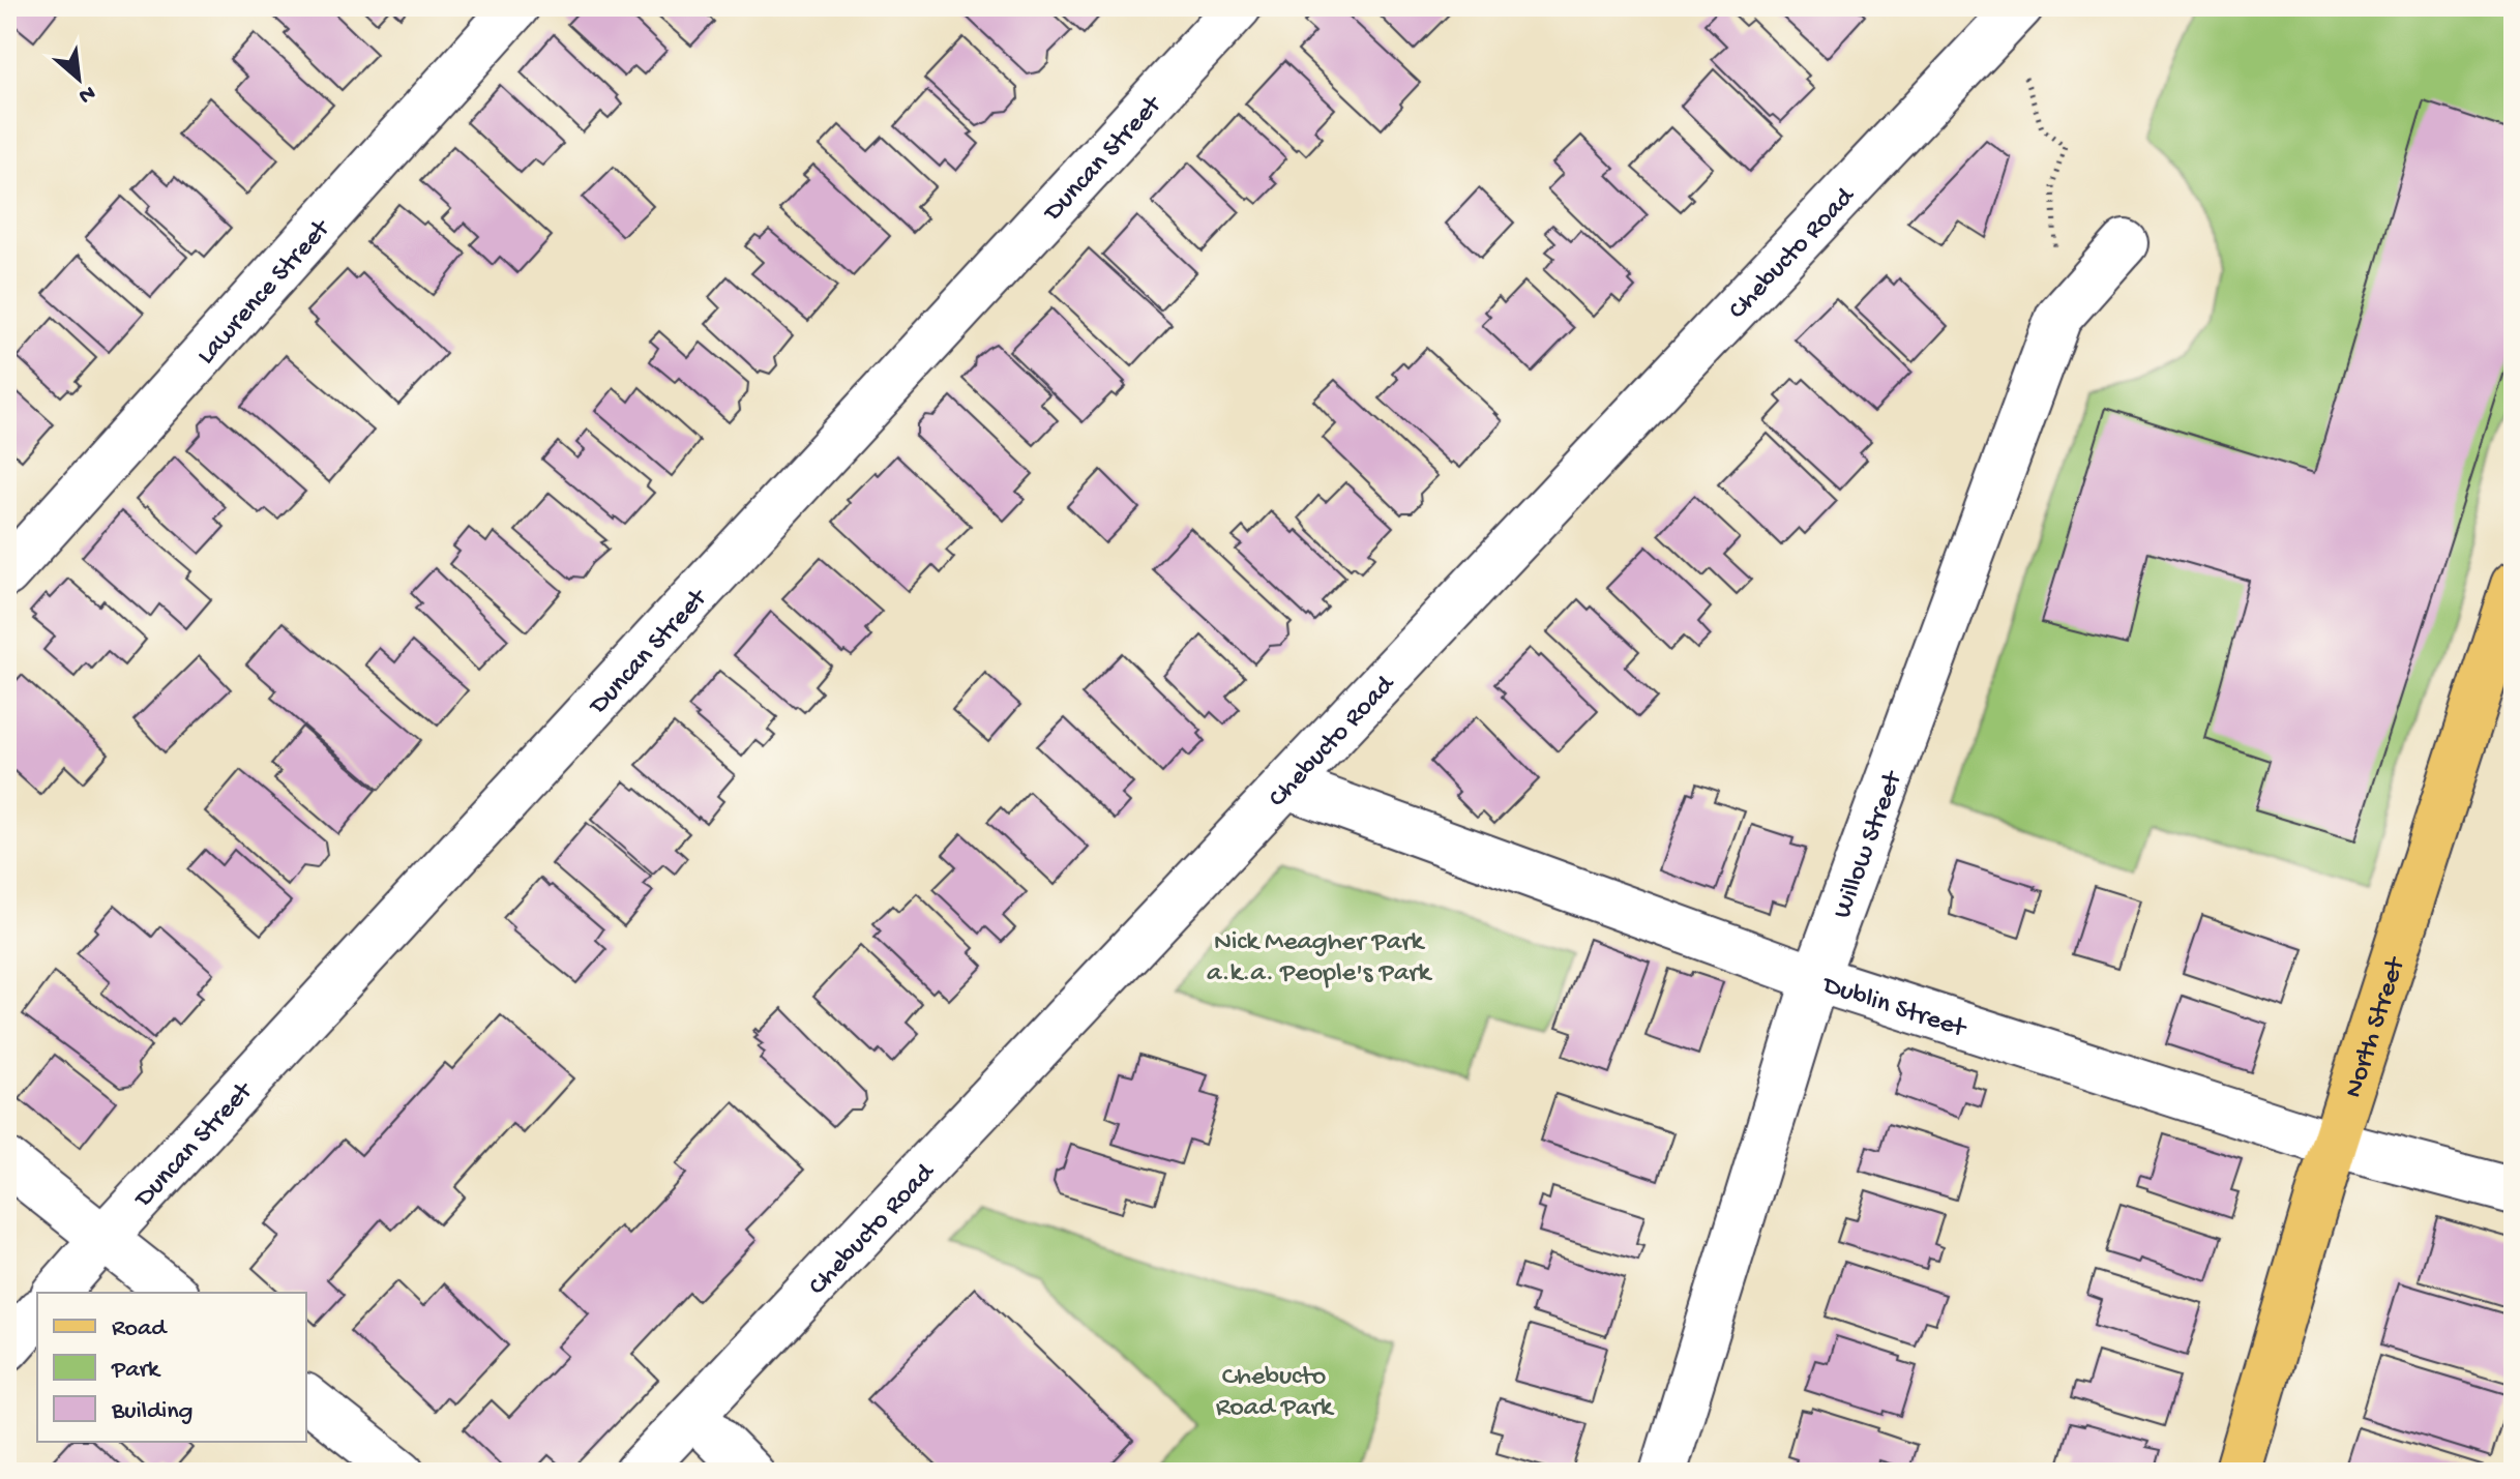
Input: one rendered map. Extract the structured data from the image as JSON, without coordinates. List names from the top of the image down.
{
  "streets": {
    "main road": ["North Street"],
    "street": [
      "Duncan Street",
      "Chebucto Road",
      "Lawrence Street",
      "Willow Street",
      "Dublin Street"
    ]
  },
  "crossings": [
    ["Chebucto Road", "Dublin Street"],
    ["Willow Street", "Dublin Street"],
    ["Dublin Street", "North Street"]
  ],
  "parks": ["Nick Meagher Park a.k.a. People's Park", "Chebucto Road Park"],
  "legend": ["Road", "Park", "Building"],
  "north": "bottom right"
}
